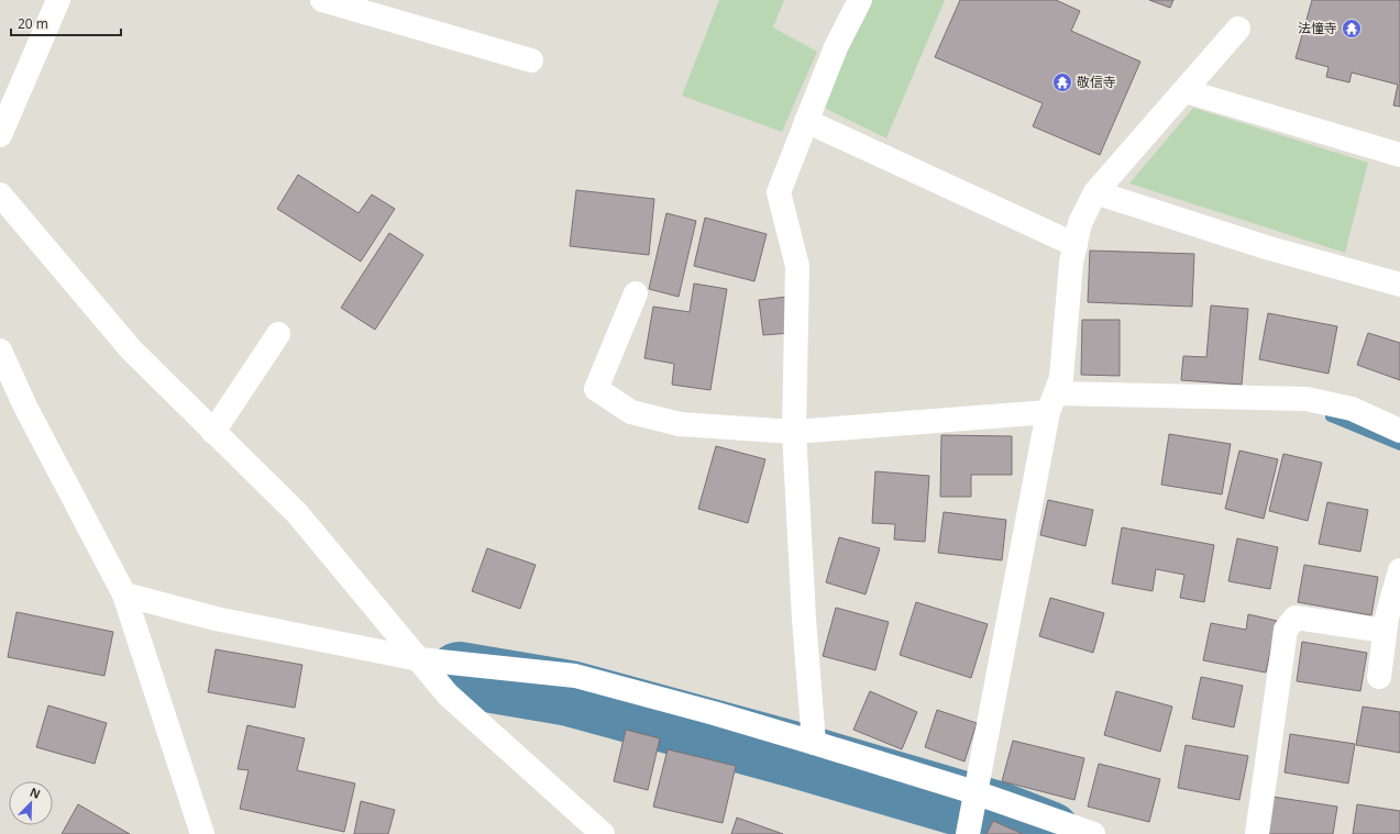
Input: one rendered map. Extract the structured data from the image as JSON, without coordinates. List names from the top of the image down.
{
  "places": {
    "temple": ["法憧寺", "敬信寺"]
  },
  "scale_bar": "20 m",
  "north": "top right"
}
